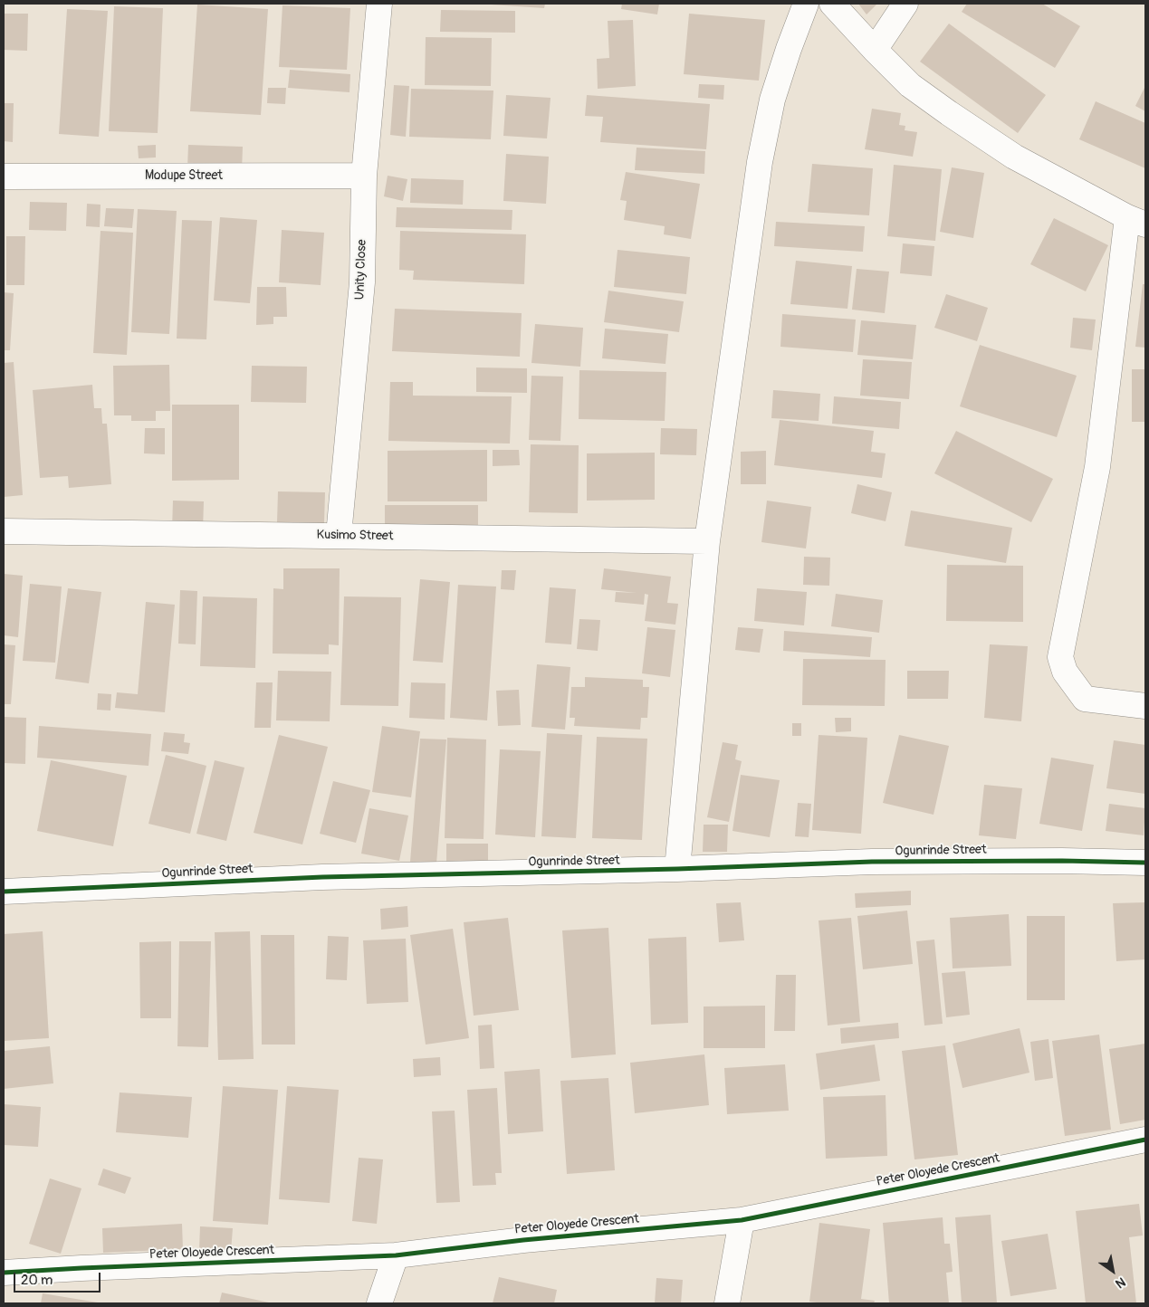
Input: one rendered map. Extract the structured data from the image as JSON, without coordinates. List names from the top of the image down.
{
  "streets": {
    "street": [
      "Modupe Street",
      "Unity Close",
      "Kusimo Street",
      "Ogunrinde Street",
      "Peter Oloyede Crescent"
    ]
  },
  "crossings": [
    ["Modupe Street", "Unity Close"],
    ["Unity Close", "Kusimo Street"]
  ],
  "scale_bar": "20 m",
  "north": "bottom right"
}
